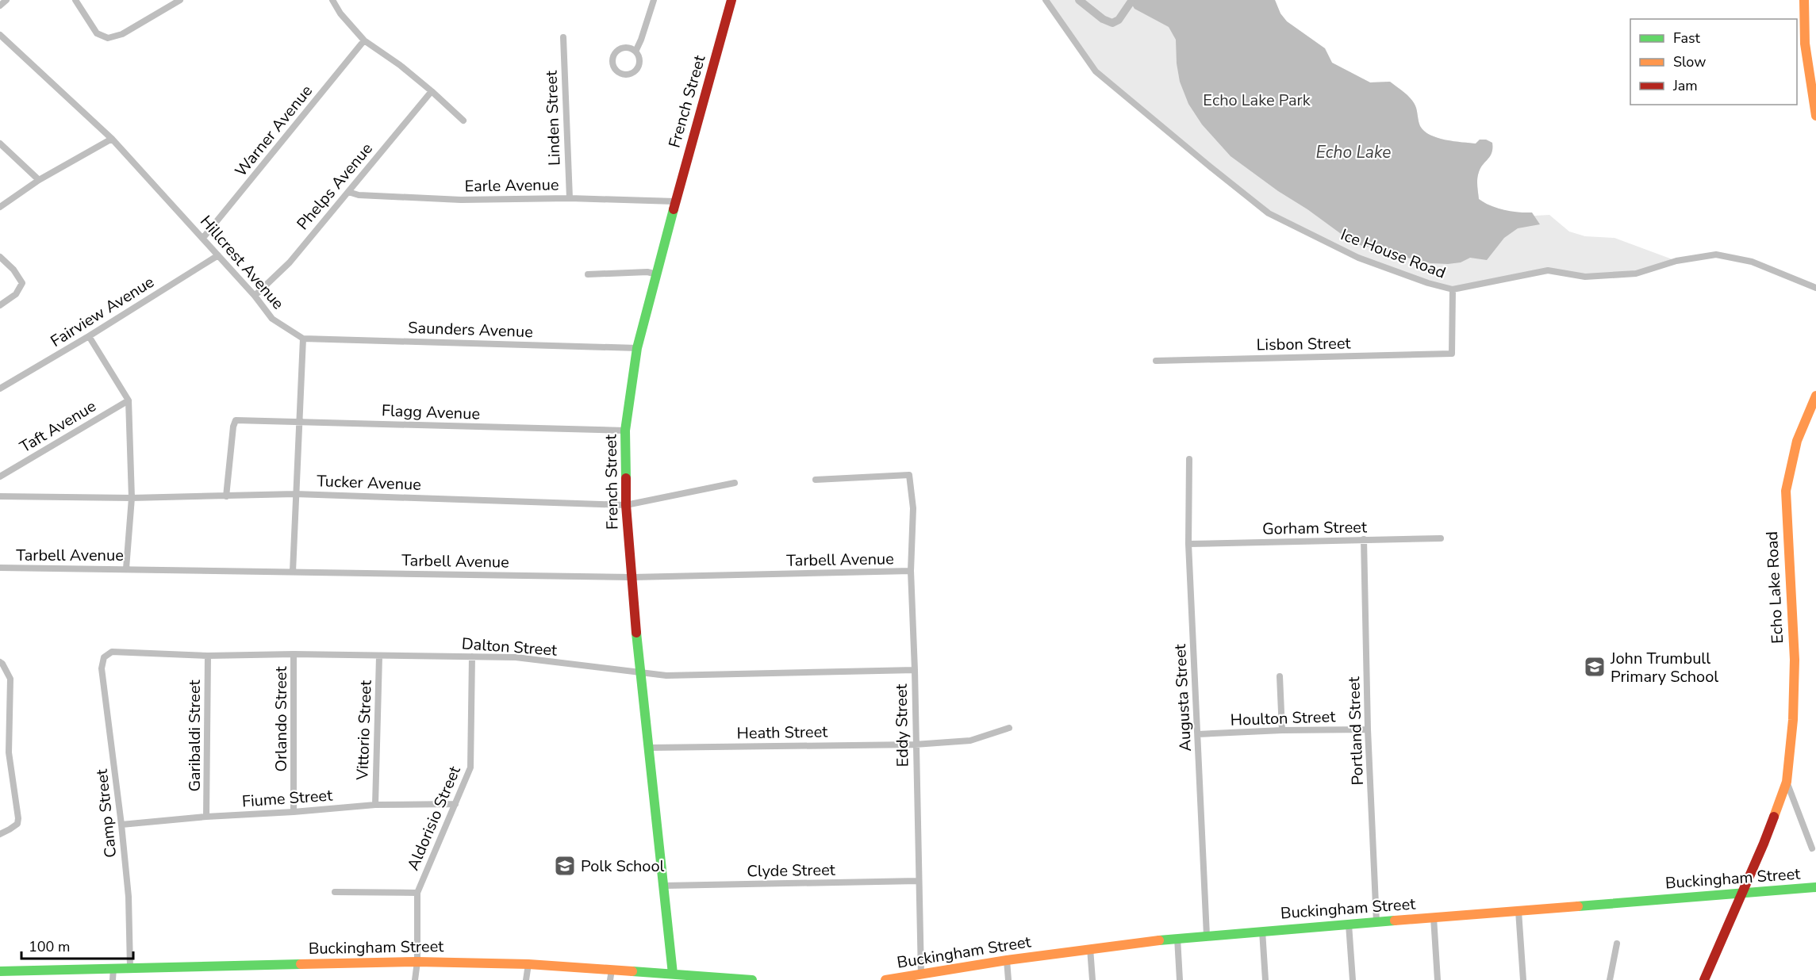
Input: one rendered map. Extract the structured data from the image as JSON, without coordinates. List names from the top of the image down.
{
  "streets": {
    "main road": ["French Street", "Echo Lake Road", "Buckingham Street"],
    "street": [
      "Linden Street",
      "Warner Avenue",
      "Earle Avenue",
      "Phelps Avenue",
      "Ice House Road",
      "Hillcrest Avenue",
      "Fairview Avenue",
      "Saunders Avenue",
      "Lisbon Street",
      "Flagg Avenue",
      "Taft Avenue",
      "Tucker Avenue",
      "Gorham Street",
      "Tarbell Avenue",
      "Dalton Street",
      "Augusta Street",
      "Houlton Street",
      "Orlando Street",
      "Eddy Street",
      "Vittorio Street",
      "Portland Street",
      "Heath Street",
      "Garibaldi Street",
      "Fiume Street",
      "Camp Street",
      "Aldorisio Street",
      "Clyde Street"
    ]
  },
  "crossings": [
    ["French Street", "Earle Avenue"],
    ["French Street", "Saunders Avenue"],
    ["French Street", "Flagg Avenue"],
    ["French Street", "Tucker Avenue"],
    ["French Street", "Tarbell Avenue"],
    ["French Street", "Dalton Street"],
    ["French Street", "Heath Street"],
    ["French Street", "Clyde Street"],
    ["French Street", "Buckingham Street"],
    ["Linden Street", "Earle Avenue"],
    ["Warner Avenue", "Hillcrest Avenue"],
    ["Earle Avenue", "Phelps Avenue"],
    ["Phelps Avenue", "Hillcrest Avenue"],
    ["Ice House Road", "Lisbon Street"],
    ["Hillcrest Avenue", "Fairview Avenue"],
    ["Hillcrest Avenue", "Saunders Avenue"],
    ["Flagg Avenue", "Tucker Avenue"],
    ["Gorham Street", "Augusta Street"],
    ["Gorham Street", "Portland Street"],
    ["Tarbell Avenue", "Eddy Street"],
    ["Echo Lake Road", "Buckingham Street"],
    ["Dalton Street", "Orlando Street"],
    ["Dalton Street", "Eddy Street"],
    ["Dalton Street", "Vittorio Street"],
    ["Dalton Street", "Garibaldi Street"],
    ["Dalton Street", "Camp Street"],
    ["Dalton Street", "Aldorisio Street"],
    ["Augusta Street", "Houlton Street"],
    ["Augusta Street", "Buckingham Street"],
    ["Houlton Street", "Portland Street"],
    ["Orlando Street", "Fiume Street"],
    ["Eddy Street", "Heath Street"],
    ["Eddy Street", "Clyde Street"],
    ["Eddy Street", "Buckingham Street"],
    ["Vittorio Street", "Fiume Street"],
    ["Portland Street", "Buckingham Street"],
    ["Garibaldi Street", "Fiume Street"],
    ["Fiume Street", "Camp Street"],
    ["Fiume Street", "Aldorisio Street"],
    ["Camp Street", "Buckingham Street"],
    ["Aldorisio Street", "Buckingham Street"]
  ],
  "water": ["Echo Lake"],
  "parks": ["Echo Lake Park"],
  "places": {
    "school or university": ["John Trumbull Primary School", "Polk School"]
  },
  "legend": ["Fast", "Slow", "Jam"],
  "scale_bar": "100 m"
}
